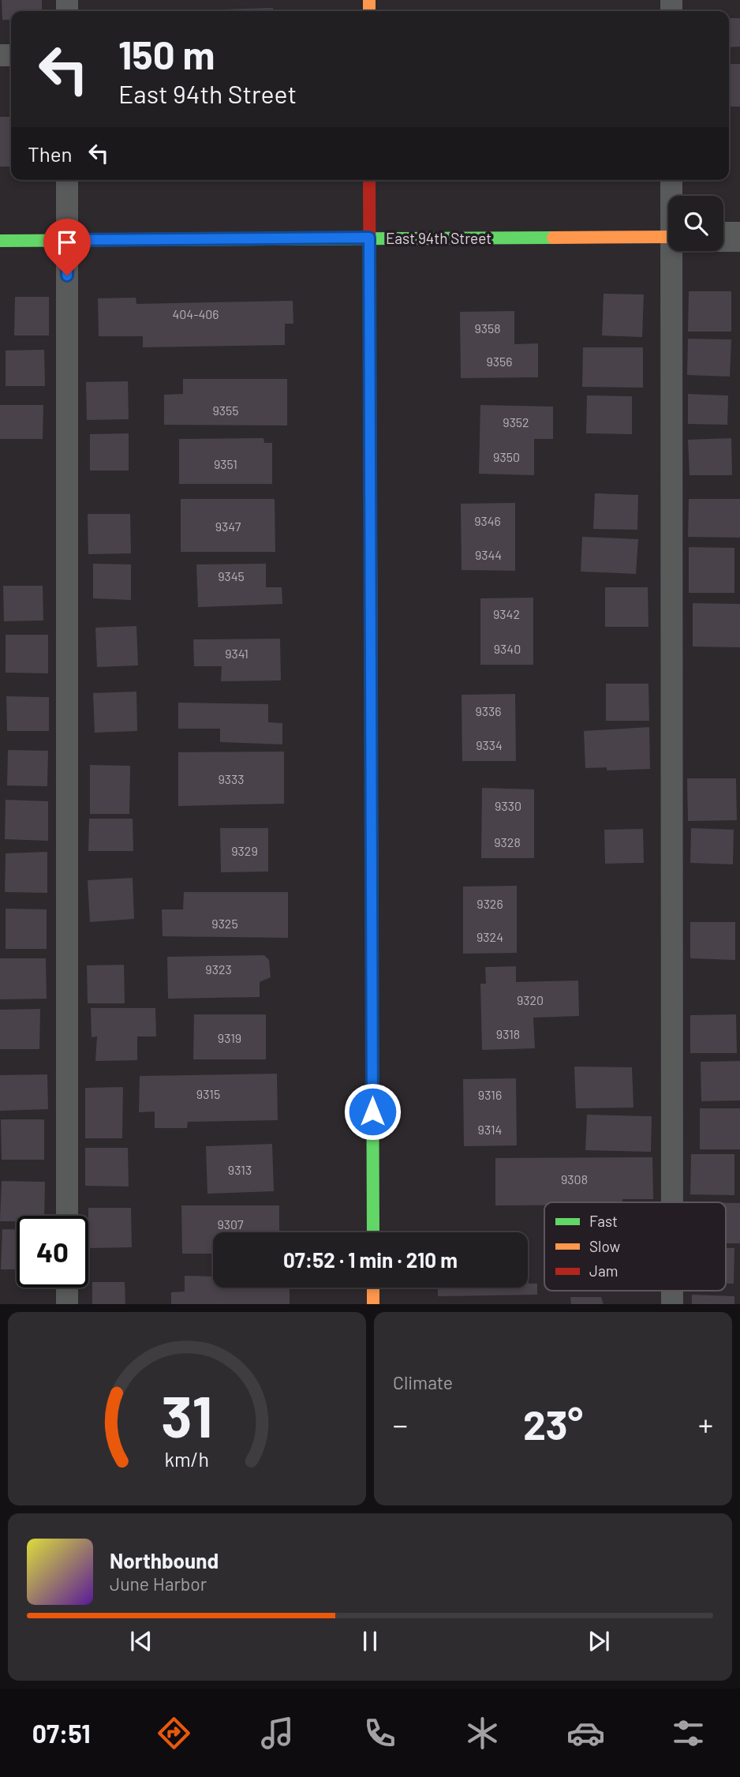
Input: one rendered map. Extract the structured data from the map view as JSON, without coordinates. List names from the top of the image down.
{
  "streets": {
    "street": ["East 94th Street"]
  },
  "house_numbers": [
    "404-406",
    "9358",
    "9356",
    "9355",
    "9352",
    "9350",
    "9351",
    "9346",
    "9347",
    "9344",
    "9345",
    "9342",
    "9340",
    "9341",
    "9336",
    "9334",
    "9333",
    "9330",
    "9328",
    "9329",
    "9326",
    "9325",
    "9324",
    "9323",
    "9320",
    "9318",
    "9319",
    "9315",
    "9316",
    "9314",
    "9313",
    "9308",
    "9307"
  ],
  "legend": ["Fast", "Slow", "Jam"],
  "page": {
    "turn": ["150 m", "East 94th Street"],
    "then": "Then",
    "limit": "40",
    "trip": "07:52 · 1 min · 210 m",
    "tile": "Climate",
    "heat": ["−", "23°", "+"],
    "song": ["Northbound", "June Harbor"],
    "tabs": "07:51",
    "gauge": ["31", "km/h"]
  }
}
